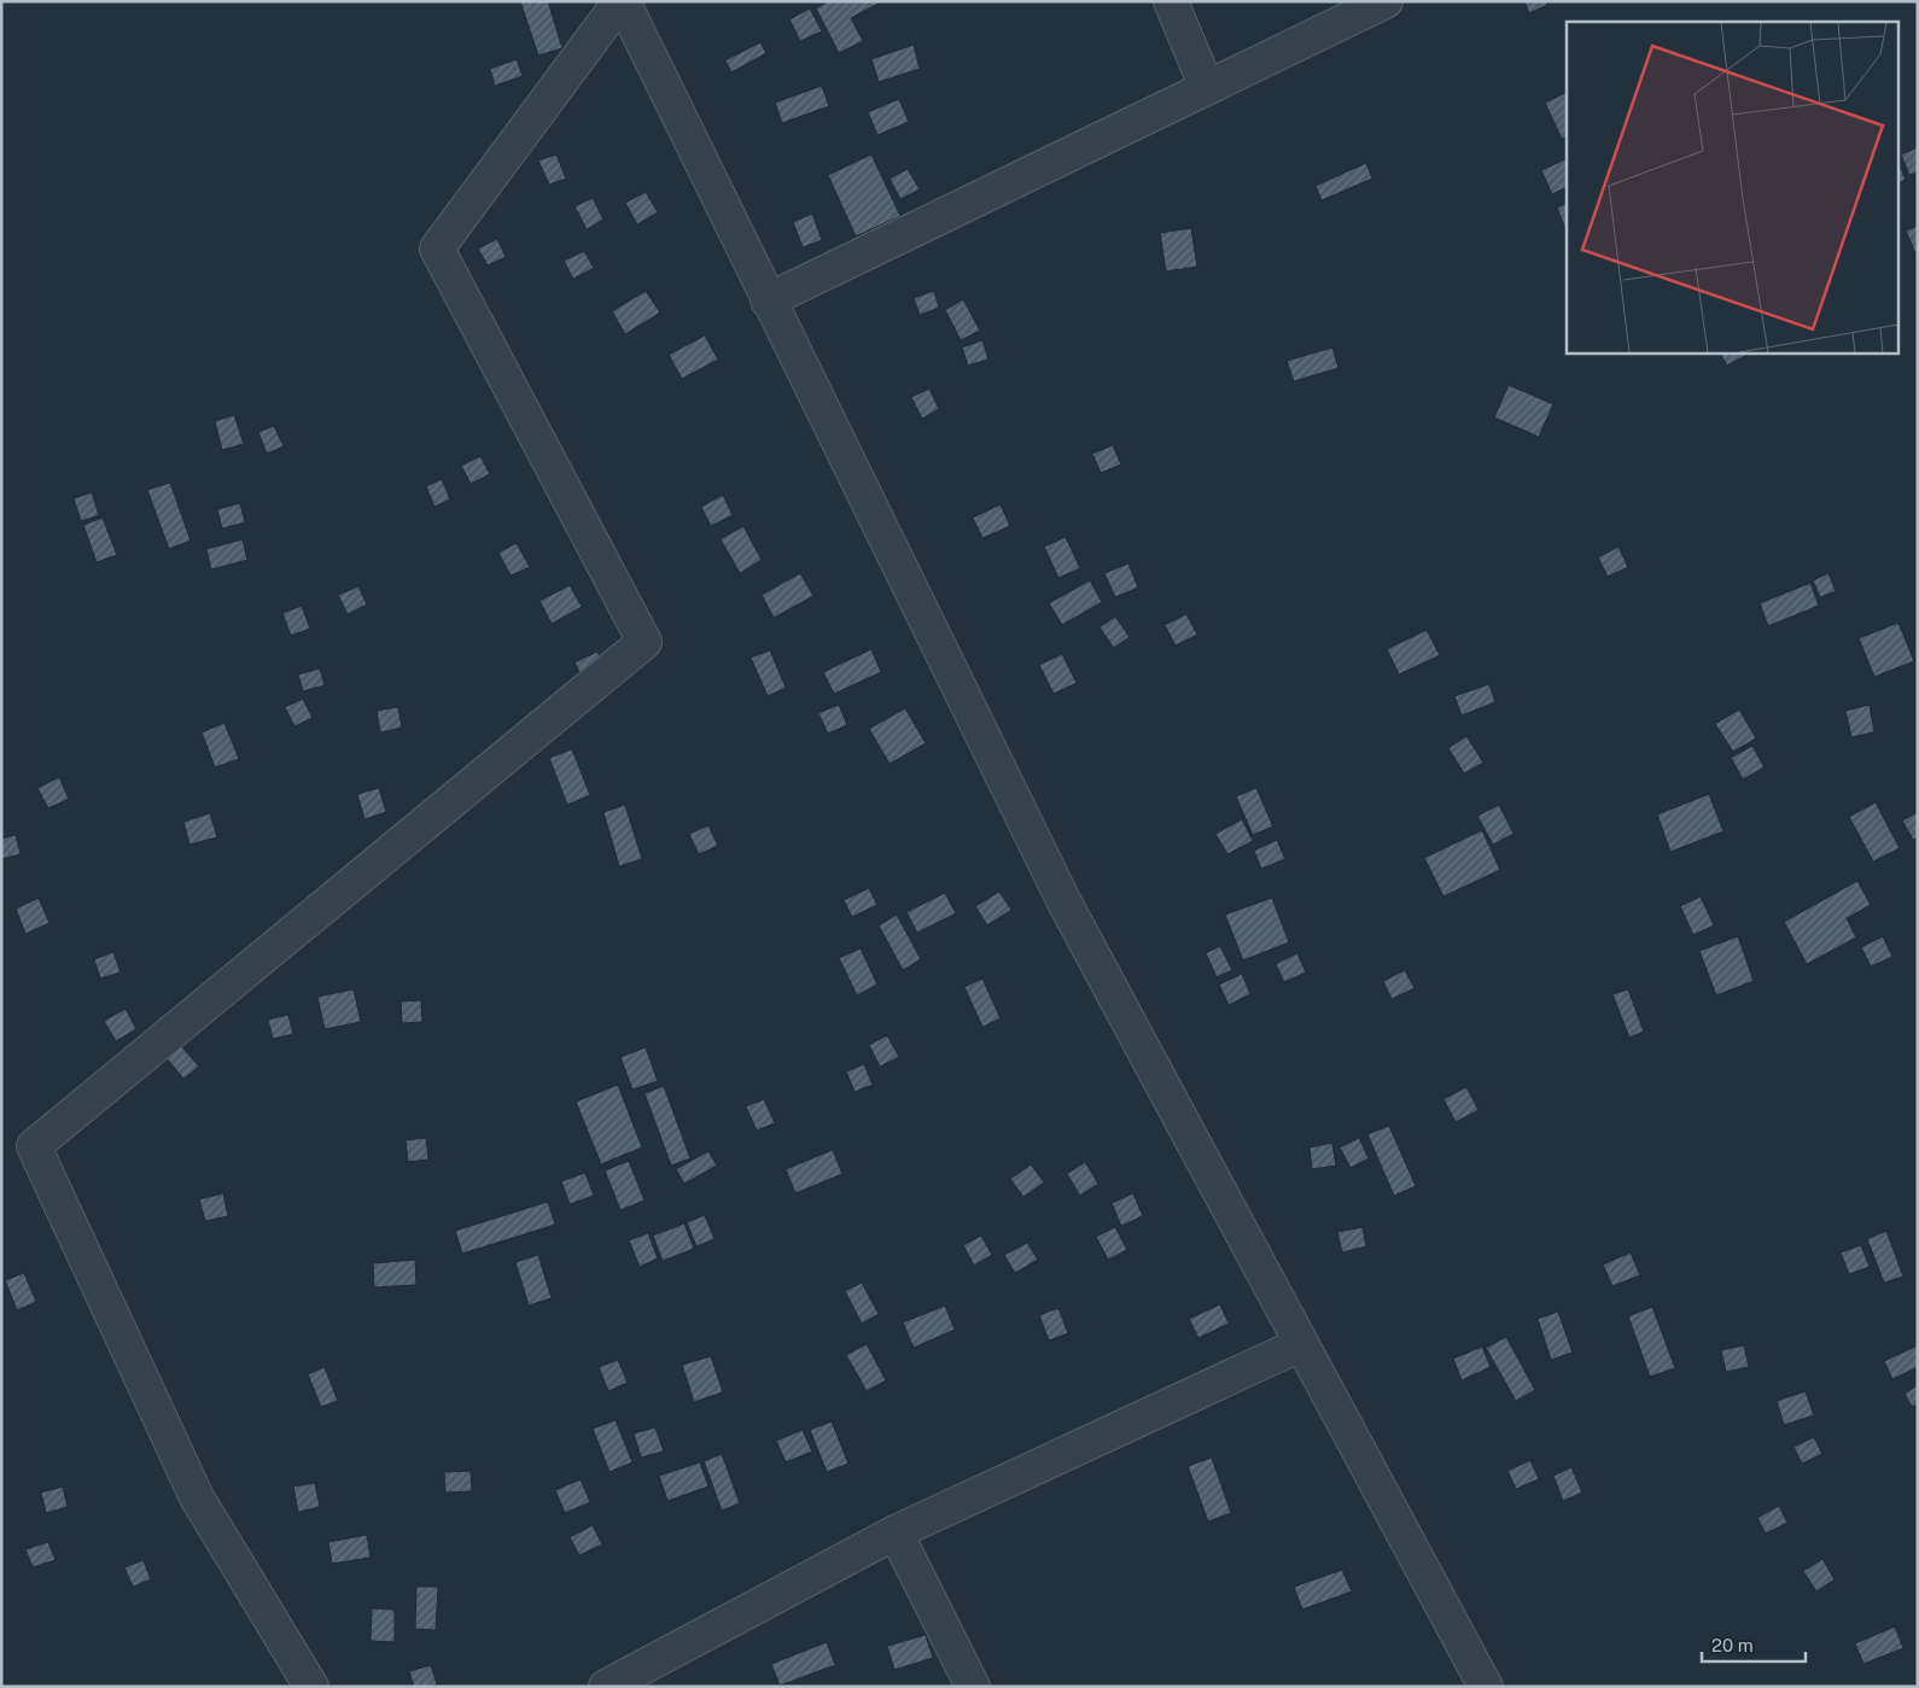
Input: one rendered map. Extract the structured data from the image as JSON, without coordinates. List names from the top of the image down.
{
  "scale_bar": "20 m"
}
